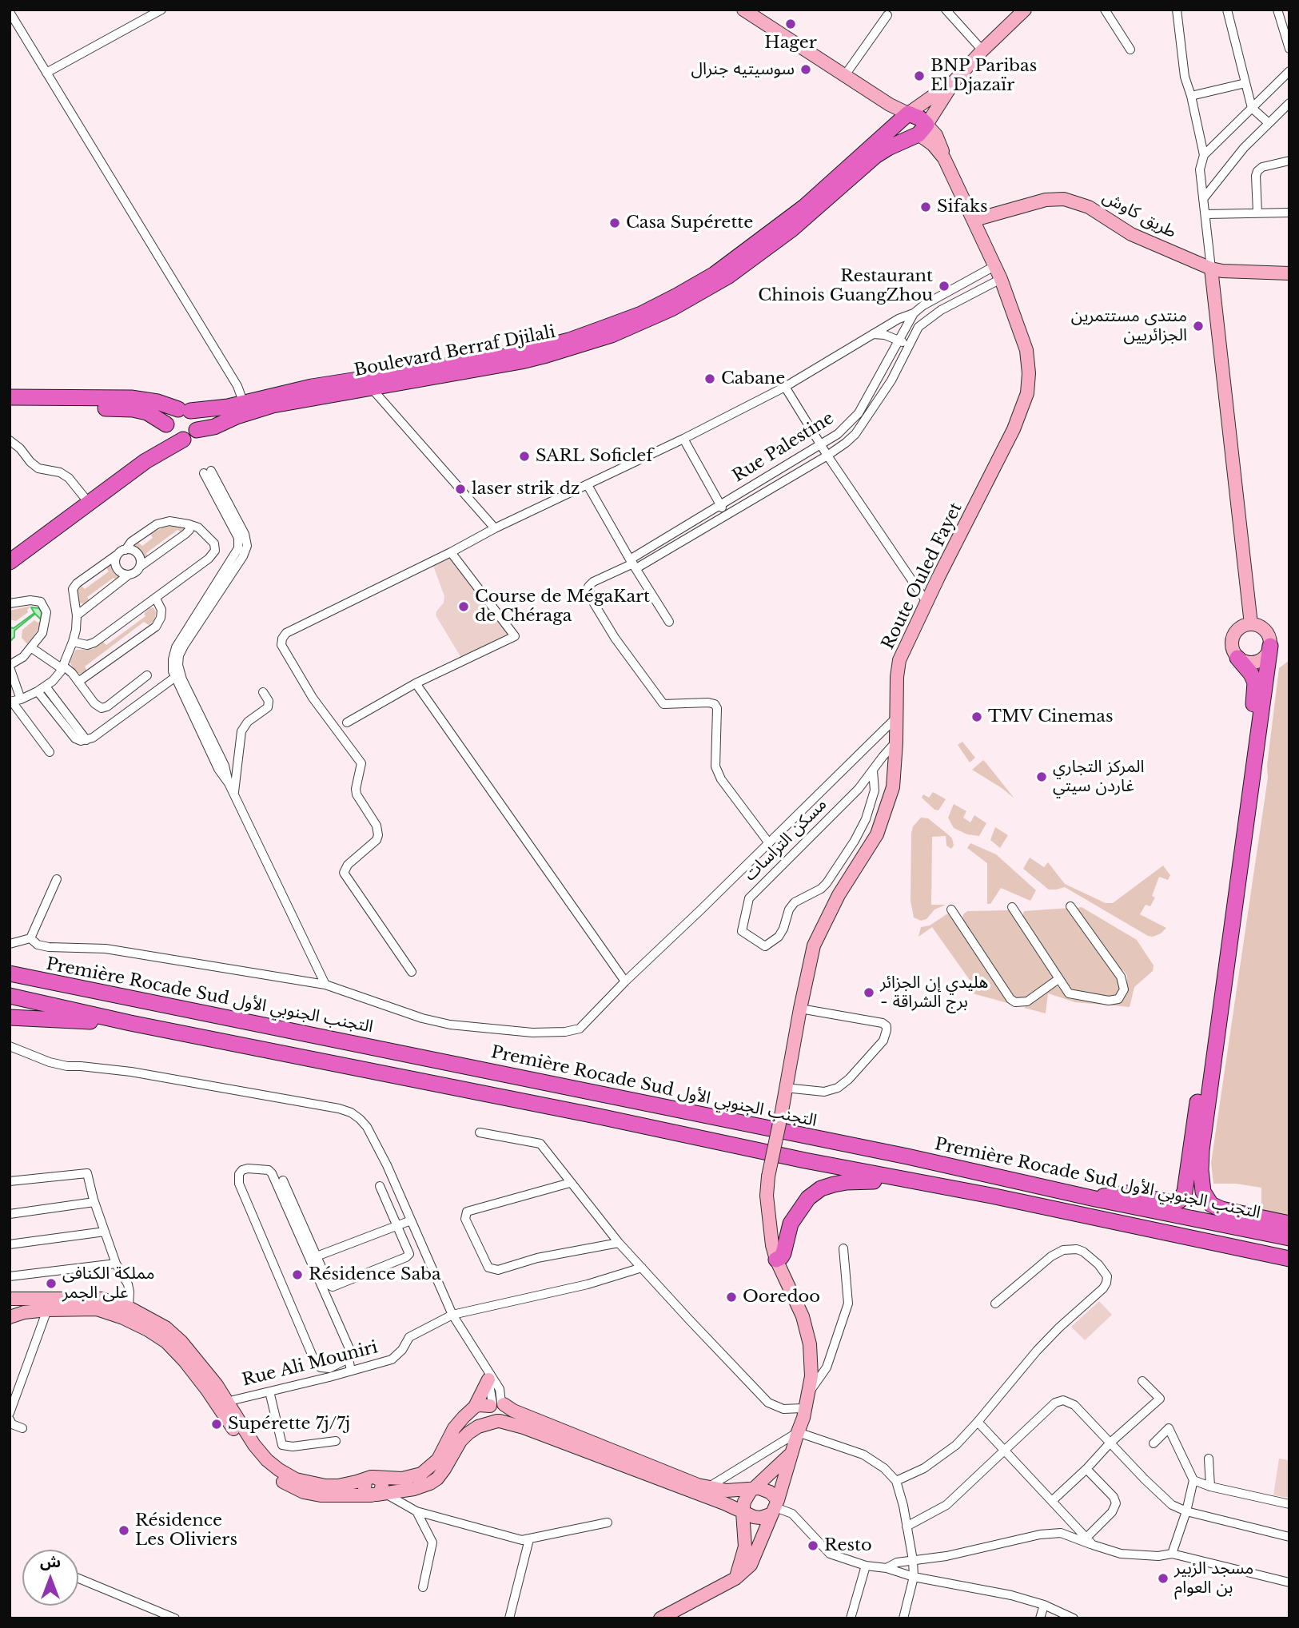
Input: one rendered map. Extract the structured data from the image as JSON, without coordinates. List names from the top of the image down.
{
  "streets": {
    "highway": ["Boulevard Berraf Djilali", "Première Rocade Sud التجنب الجنوبي الأول"],
    "street": [
      "طريق كاوش",
      "Rue Palestine",
      "Route Ouled Fayet",
      "مسكن التراسات",
      "Rue Ali Mouniri"
    ]
  },
  "crossings": [
    ["طريق كاوش", "Route Ouled Fayet"],
    ["Boulevard Berraf Djilali", "Route Ouled Fayet"],
    ["Rue Palestine", "Route Ouled Fayet"],
    ["Route Ouled Fayet", "مسكن التراسات"]
  ],
  "places": [
    "Hager",
    "سوسيتيه جنرال",
    "BNP Paribas El Djazaïr",
    "Sifaks",
    "Casa Supérette",
    "Restaurant Chinois GuangZhou",
    "منتدى مستتمرين الجزائريين",
    "Cabane",
    "SARL Soficlef",
    "laser strik dz",
    "Course de MégaKart de Chéraga",
    "TMV Cinemas",
    "المركز التجاري غاردن سيتي",
    "هليدي إن الجزائر - برج الشراقة",
    "Résidence Saba",
    "مملكة الكنافى على الجمر",
    "Ooredoo",
    "Supérette 7j/7j",
    "Résidence Les Oliviers",
    "Resto",
    "مسجد الزبير بن العوام"
  ],
  "north": "top"
}
